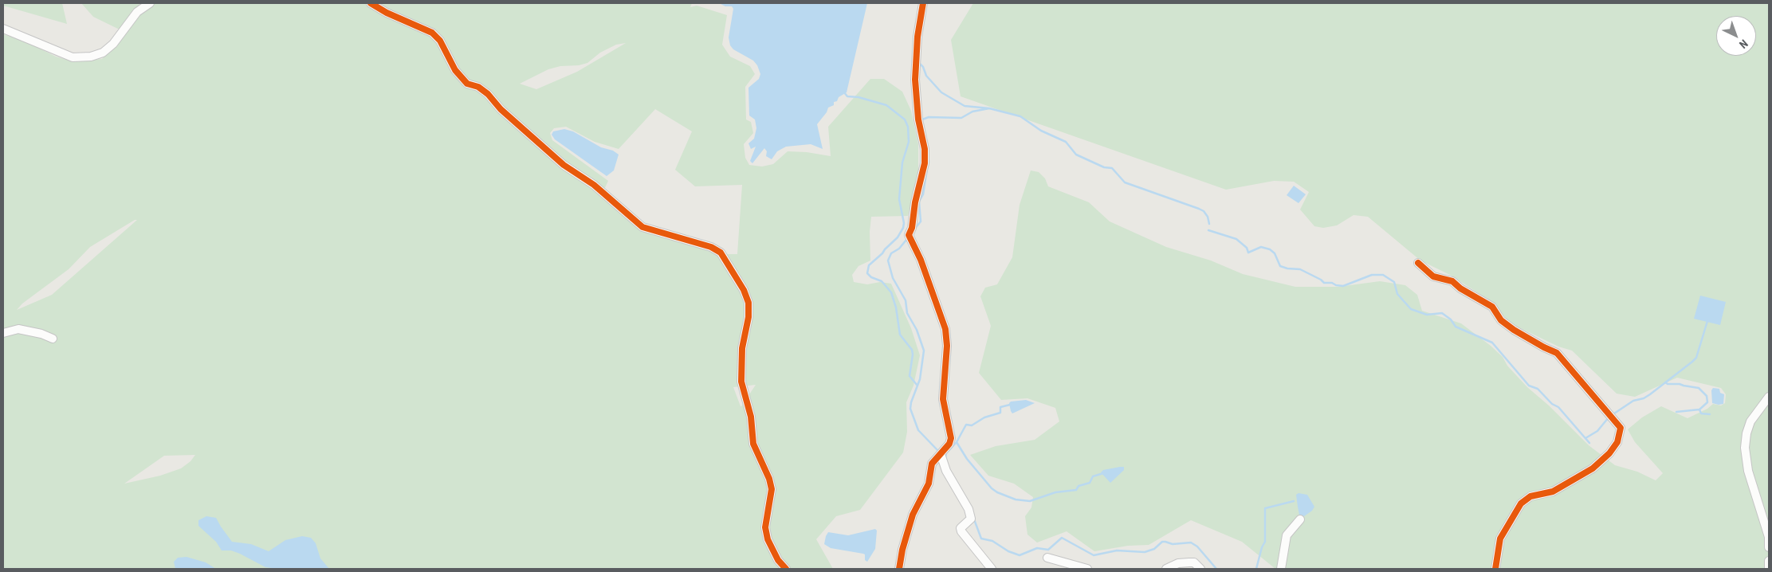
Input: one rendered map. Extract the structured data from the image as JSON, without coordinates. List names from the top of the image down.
{
  "north": "bottom right"
}
